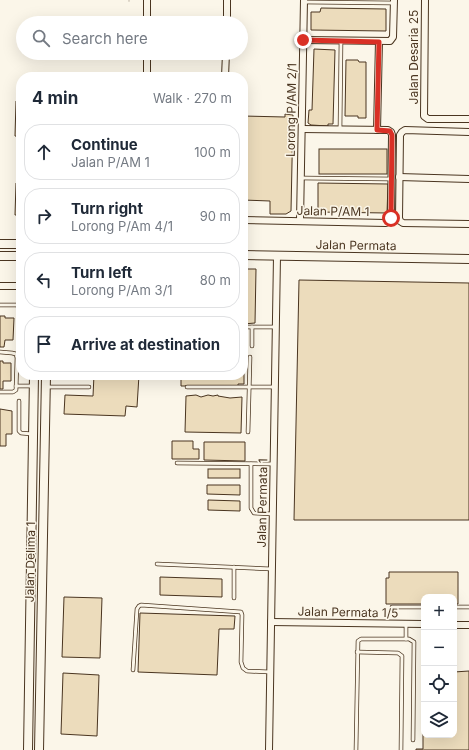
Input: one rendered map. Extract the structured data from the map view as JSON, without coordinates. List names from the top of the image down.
{
  "streets": {
    "street": [
      "Jalan Desaria 25",
      "Lorong P/AM 2/1",
      "Jalan P/AM 1",
      "Jalan Permata",
      "Jalan Permata 1",
      "Jalan Delima 1",
      "Jalan Permata 1/5"
    ]
  },
  "crossings": [
    ["Lorong P/AM 2/1", "Jalan P/AM 1"],
    ["Jalan Permata", "Jalan Permata 1"],
    ["Jalan Permata 1", "Jalan Permata 1/5"]
  ],
  "page": {
    "search": "Search here",
    "heading": ["4 min", "Walk · 270 m"],
    "list": [
      ["Continue", "Jalan P/AM 1", "100 m"],
      ["Turn right", "Lorong P/Am 4/1", "90 m"],
      ["Turn left", "Lorong P/Am 3/1", "80 m"],
      "Arrive at destination"
    ],
    "map_buttons": ["+", "−"]
  }
}
